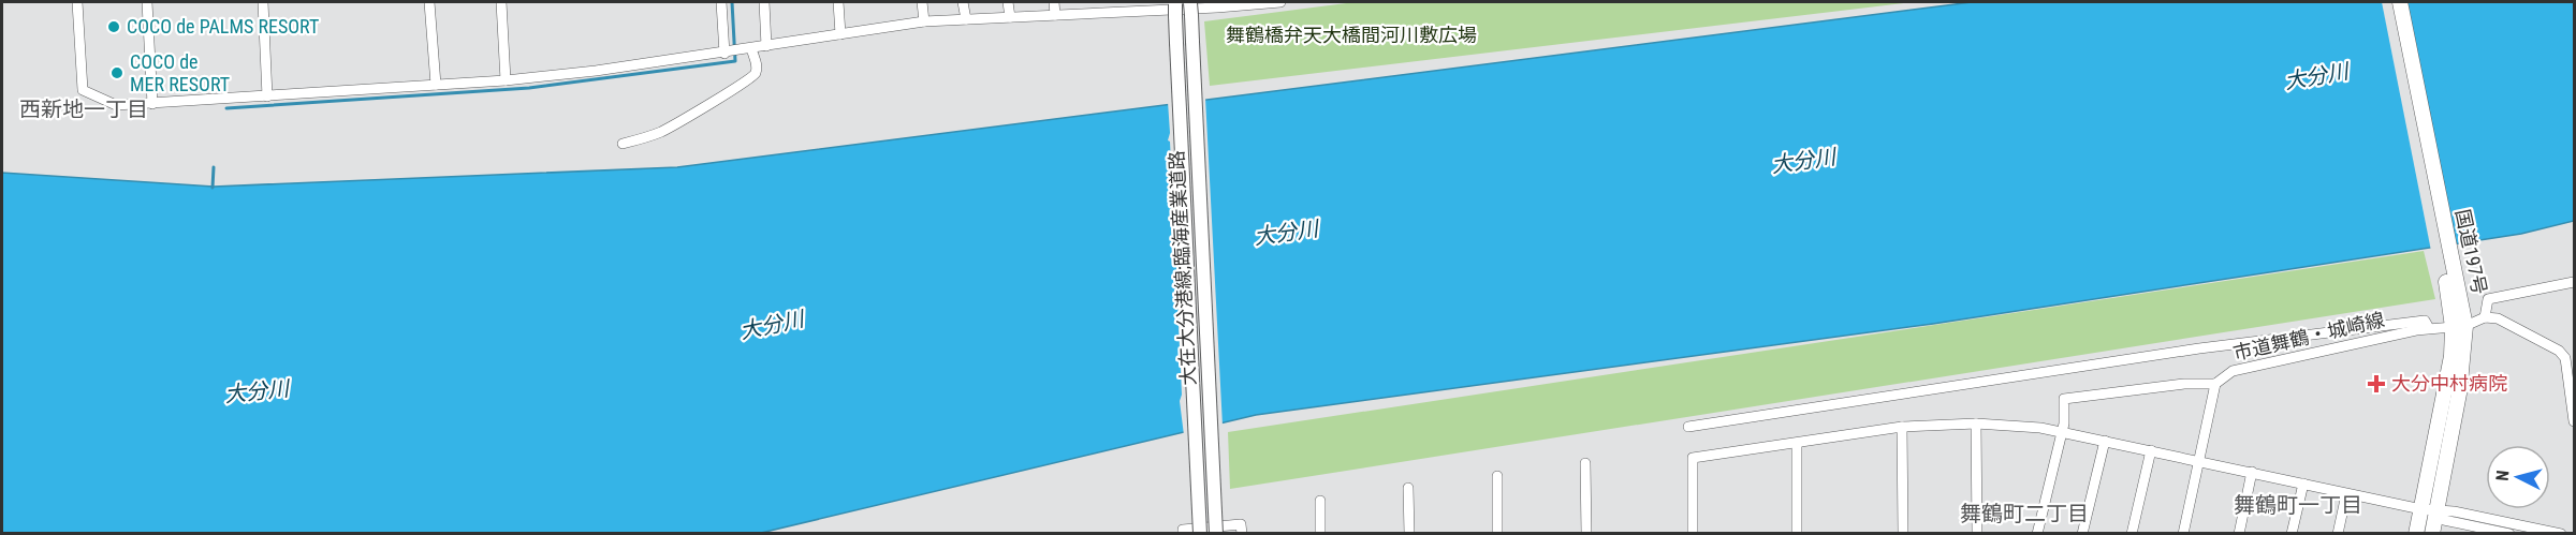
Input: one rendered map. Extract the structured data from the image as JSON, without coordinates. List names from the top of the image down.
{
  "streets": {
    "highway": ["国道197号"],
    "main road": ["大在大分港線;臨海産業道路"],
    "street": ["市道舞鶴・城崎線"]
  },
  "crossings": [
    ["国道197号", "市道舞鶴・城崎線"]
  ],
  "districts": ["西新地一丁目", "舞鶴町一丁目", "舞鶴町二丁目"],
  "water": ["大分川"],
  "parks": ["舞鶴橋弁天大橋間河川敷広場"],
  "places": {
    "other": ["COCO de PALMS RESORT", "COCO de MER RESORT"],
    "health": ["大分中村病院"]
  },
  "north": "left"
}
